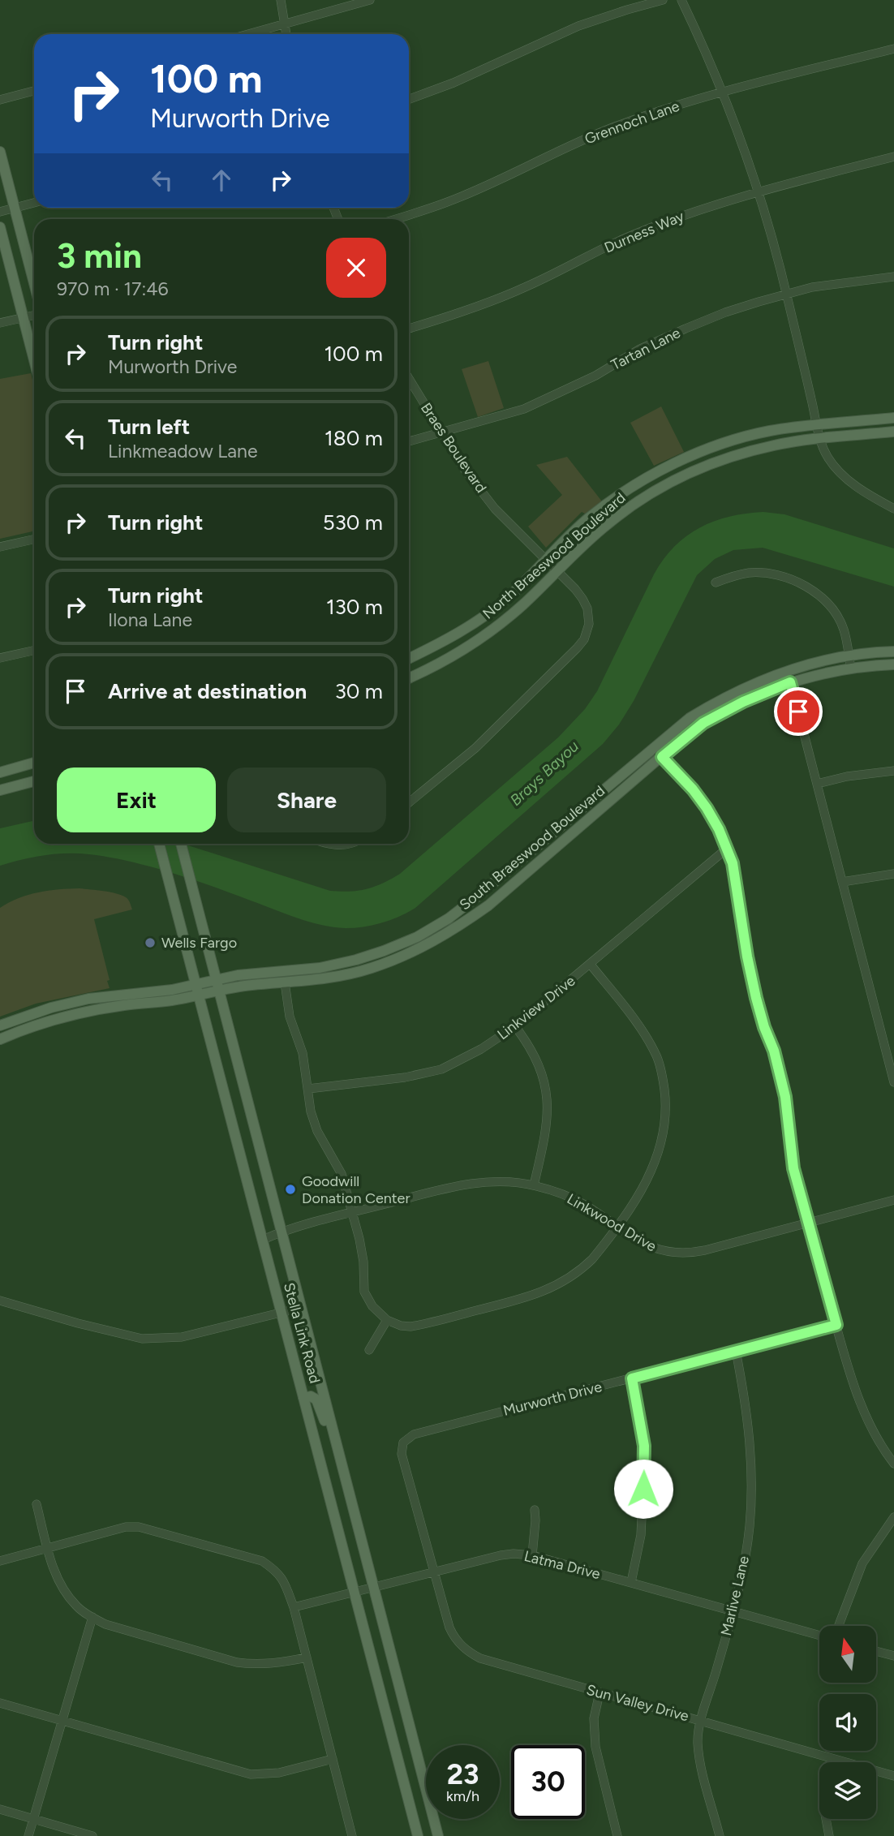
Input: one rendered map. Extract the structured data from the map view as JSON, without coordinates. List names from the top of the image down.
{
  "streets": {
    "main road": ["North Braeswood Boulevard", "South Braeswood Boulevard", "Stella Link Road"],
    "street": [
      "Grennoch Lane",
      "Durness Way",
      "Tartan Lane",
      "Braes Boulevard",
      "Linkview Drive",
      "Linkwood Drive",
      "Murworth Drive",
      "Latma Drive",
      "Marlive Lane",
      "Sun Valley Drive"
    ]
  },
  "crossings": [
    ["Tartan Lane", "Braes Boulevard"],
    ["Braes Boulevard", "North Braeswood Boulevard"],
    ["South Braeswood Boulevard", "Stella Link Road"],
    ["Linkwood Drive", "Stella Link Road"],
    ["Stella Link Road", "Latma Drive"],
    ["Murworth Drive", "Marlive Lane"],
    ["Murworth Drive", "Sun Valley Drive"],
    ["Latma Drive", "Marlive Lane"],
    ["Latma Drive", "Sun Valley Drive"],
    ["Marlive Lane", "Sun Valley Drive"]
  ],
  "water": ["Brays Bayou"],
  "places": ["Wells Fargo", "Goodwill Donation Center"],
  "north": "top",
  "page": {
    "turn": ["100 m", "Murworth Drive"],
    "heading": ["3 min", "970 m · 17:46"],
    "list": [
      {
        "name": "Turn right",
        "note": "Murworth Drive",
        "value": "100 m"
      },
      {
        "name": "Turn left",
        "note": "Linkmeadow Lane",
        "value": "180 m"
      },
      {
        "name": "Turn right",
        "value": "530 m"
      },
      {
        "name": "Turn right",
        "note": "Ilona Lane",
        "value": "130 m"
      },
      {
        "name": "Arrive at destination",
        "value": "30 m"
      }
    ],
    "buttons": ["Exit", "Share"],
    "speed": "23 km/h",
    "limit": "30"
  }
}
